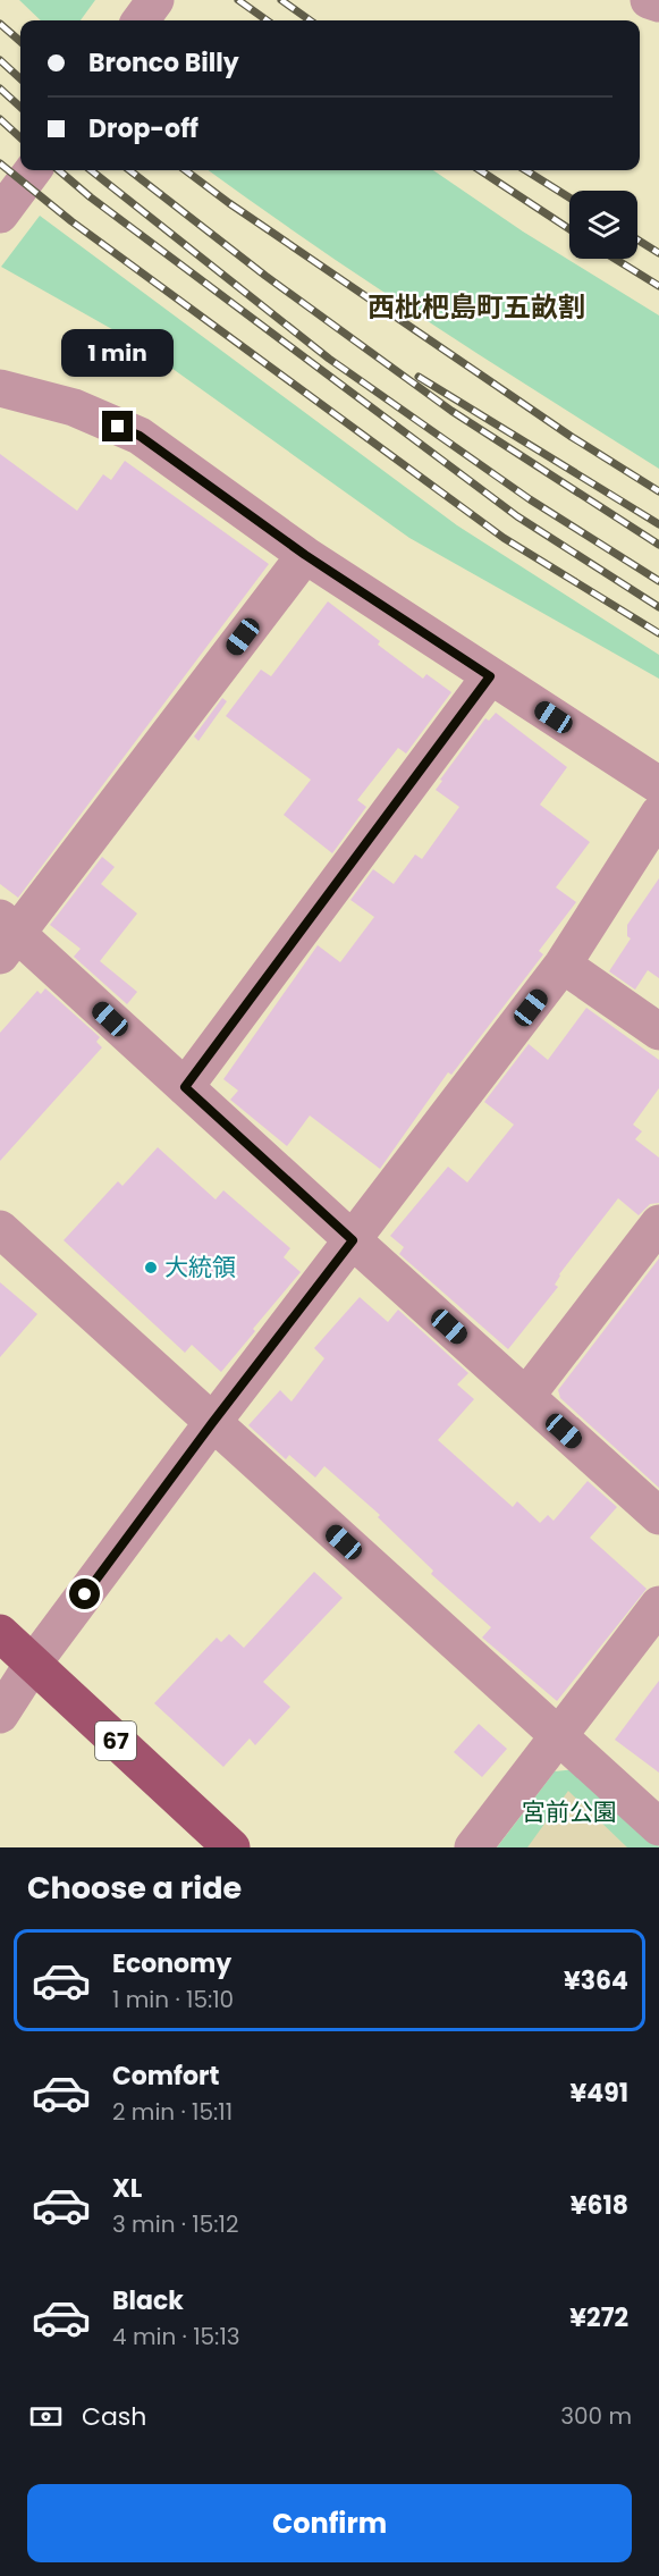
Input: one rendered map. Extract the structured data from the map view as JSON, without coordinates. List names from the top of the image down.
{
  "streets": {
    "main road": ["67"]
  },
  "districts": ["西枇杷島町五畝割"],
  "parks": ["宮前公園"],
  "places": ["大統領"],
  "page": {
    "banner": ["Bronco Billy", "Drop-off"],
    "bubble": "1 min",
    "heading": "Choose a ride",
    "list": [
      {
        "name": "Economy",
        "note": "1 min · 15:10",
        "value": "¥364"
      },
      {
        "name": "Comfort",
        "note": "2 min · 15:11",
        "value": "¥491"
      },
      {
        "name": "XL",
        "note": "3 min · 15:12",
        "value": "¥618"
      },
      {
        "name": "Black",
        "note": "4 min · 15:13",
        "value": "¥272"
      }
    ],
    "pay": ["Cash", "300 m"],
    "buttons": "Confirm"
  }
}
